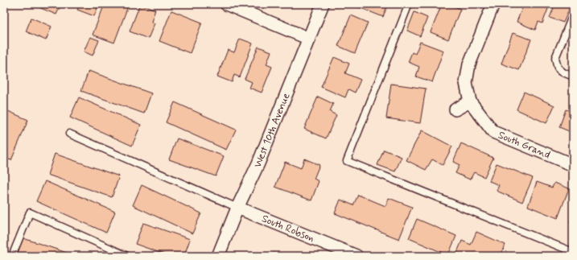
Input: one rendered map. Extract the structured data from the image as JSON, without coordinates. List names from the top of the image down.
{
  "streets": {
    "street": ["West 10th Avenue", "South Grand", "South Robson"]
  },
  "crossings": [
    ["West 10th Avenue", "South Robson"]
  ]
}
